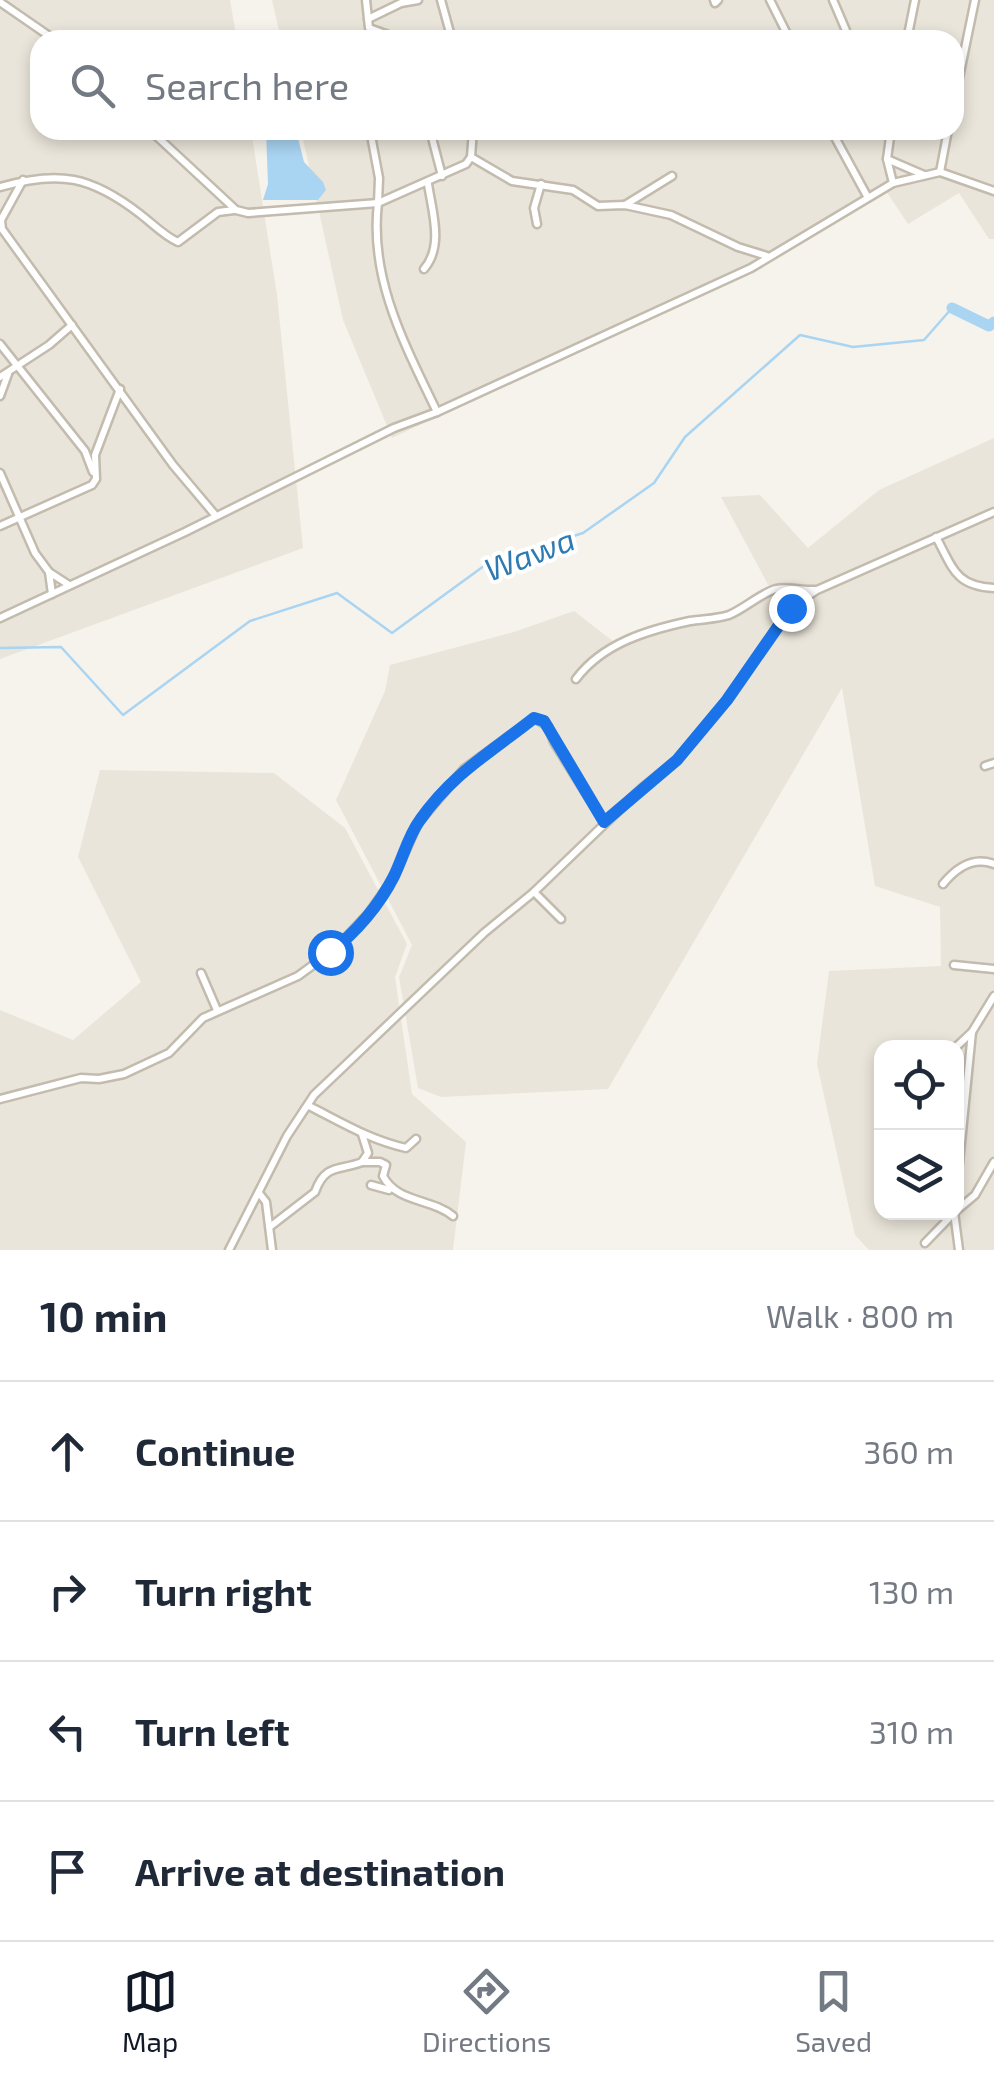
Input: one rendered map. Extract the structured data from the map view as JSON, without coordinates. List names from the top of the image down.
{
  "water": ["Wawa"],
  "page": {
    "search": "Search here",
    "heading": ["10 min", "Walk · 800 m"],
    "list": [
      ["Continue", "360 m"],
      ["Turn right", "130 m"],
      ["Turn left", "310 m"],
      "Arrive at destination"
    ],
    "nav": ["Map", "Directions", "Saved"]
  }
}
